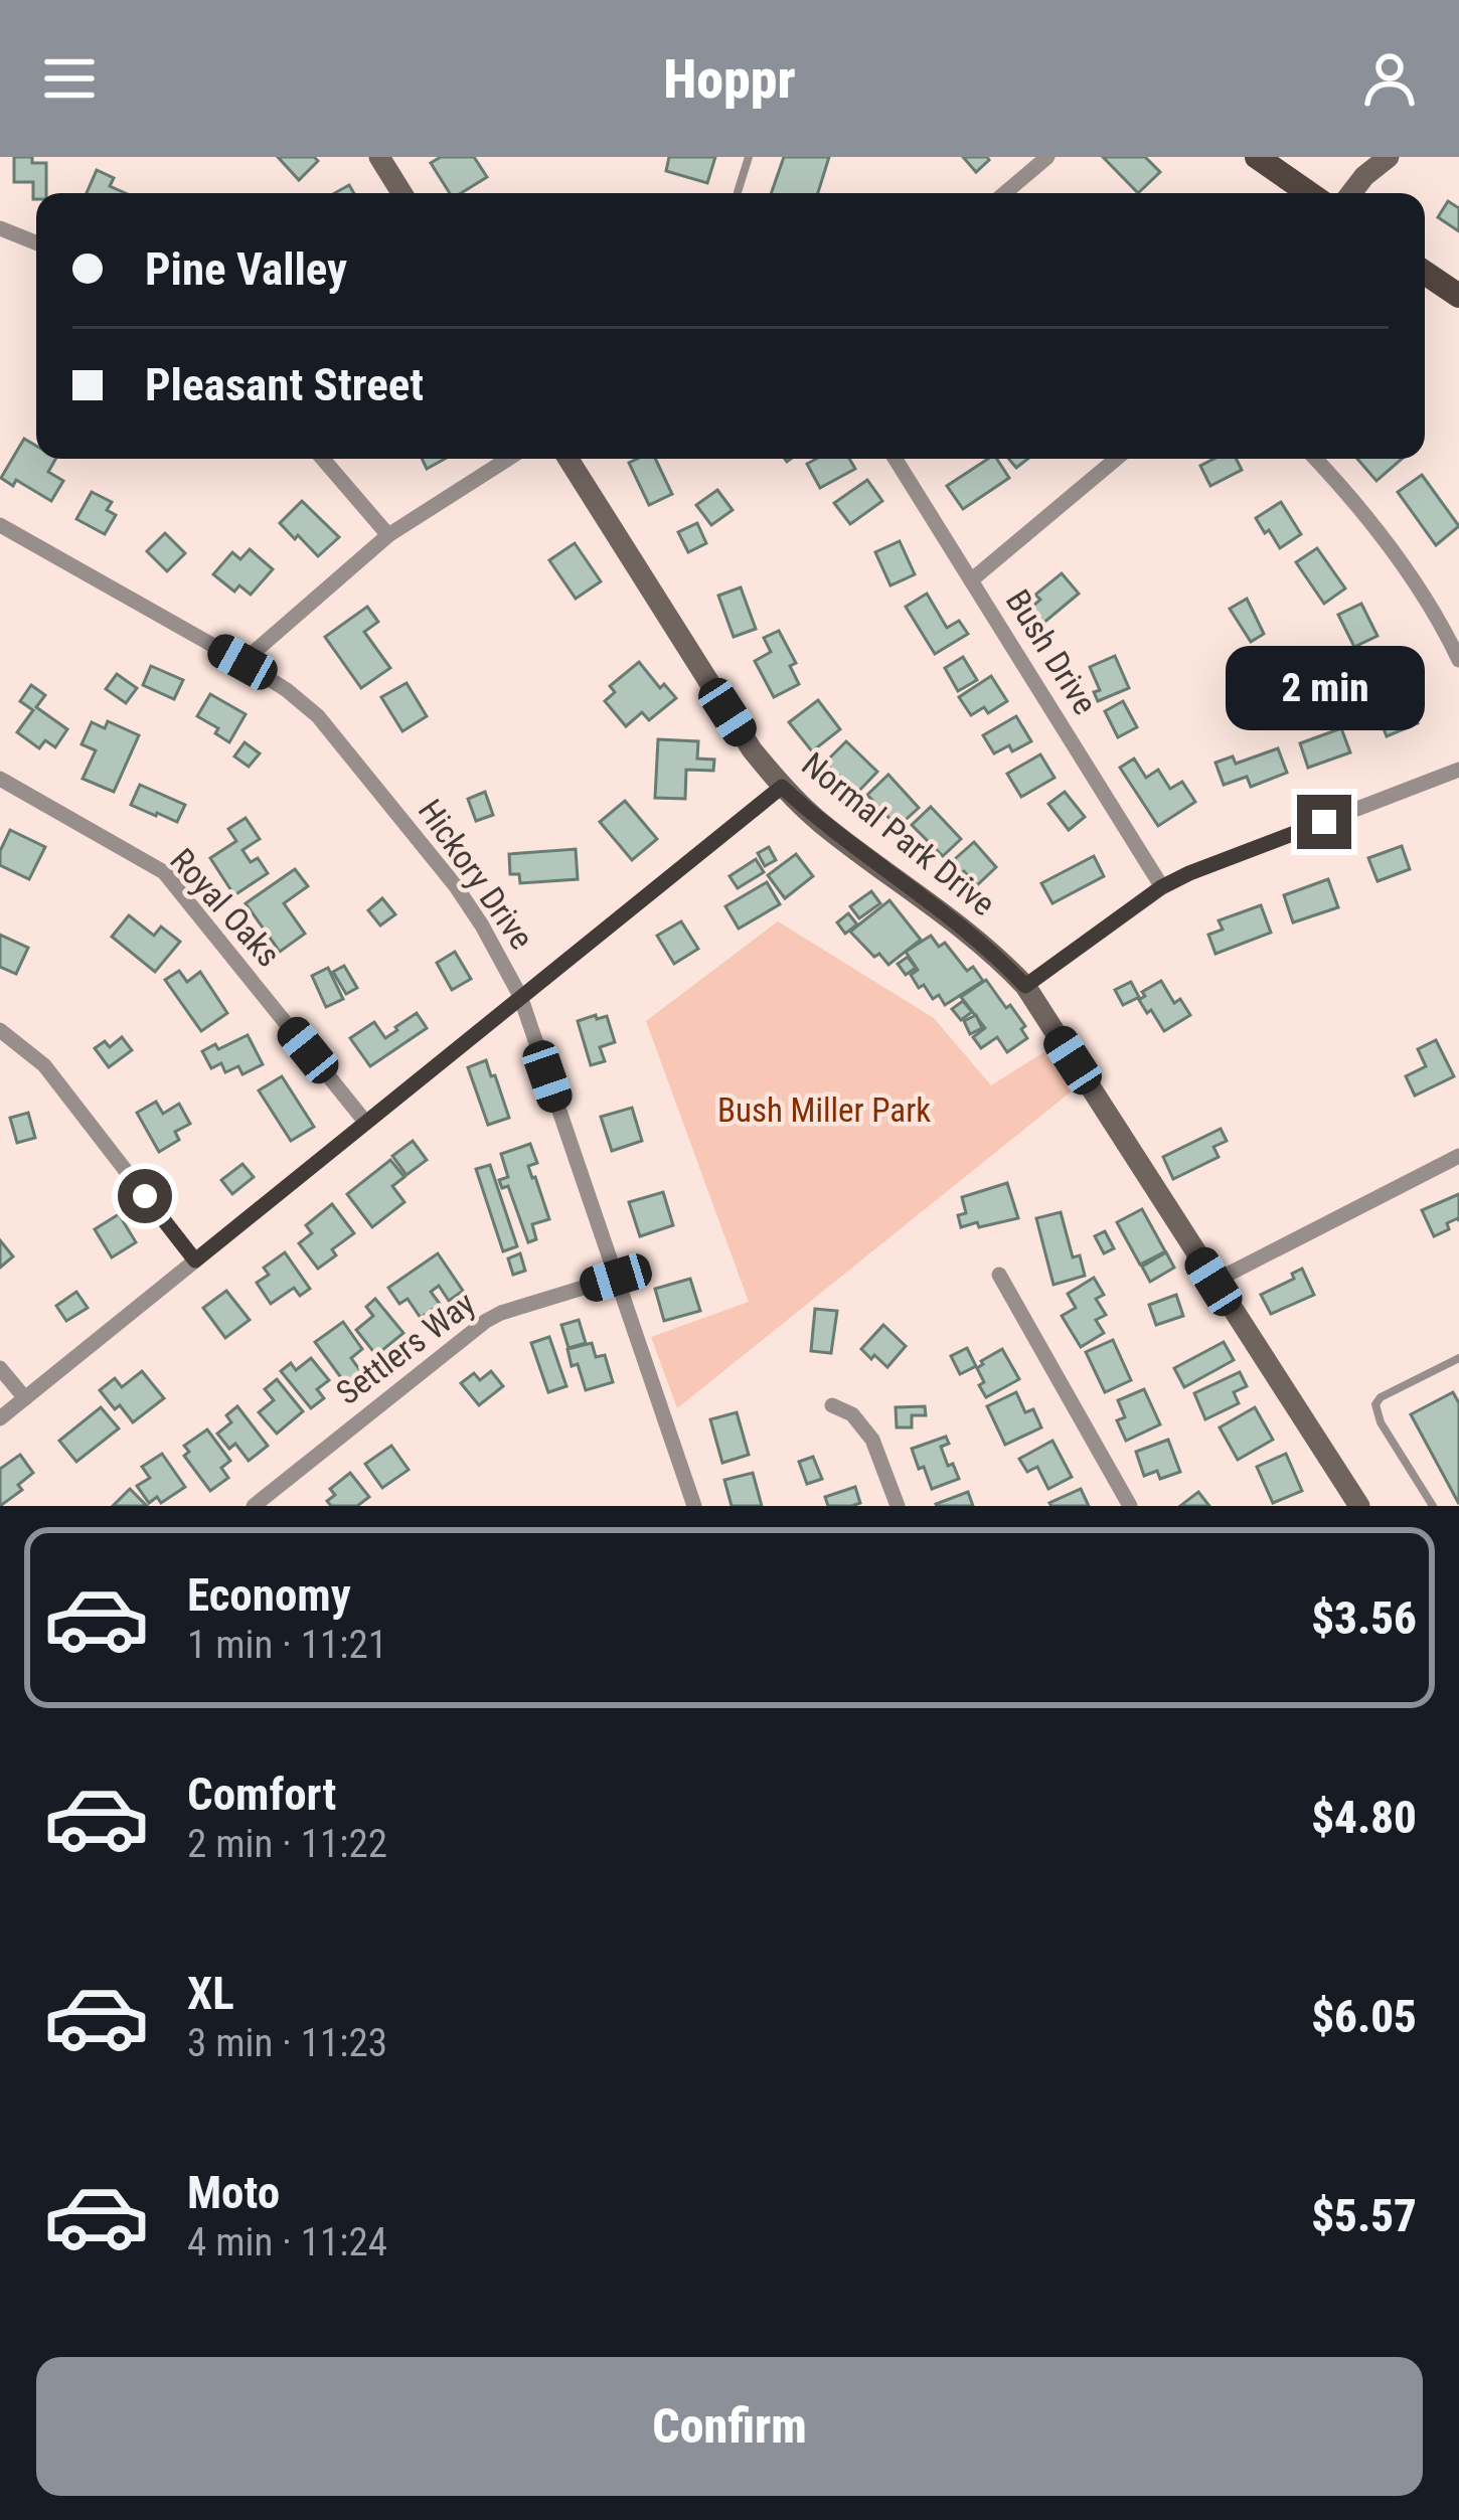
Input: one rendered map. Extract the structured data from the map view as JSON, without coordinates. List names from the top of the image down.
{
  "streets": {
    "street": [
      "Bush Drive",
      "Normal Park Drive",
      "Hickory Drive",
      "Royal Oaks",
      "Settlers Way"
    ]
  },
  "crossings": [
    ["Hickory Drive", "Settlers Way"]
  ],
  "parks": ["Bush Miller Park"],
  "page": {
    "header": "Hoppr",
    "banner": ["Pine Valley", "Pleasant Street"],
    "bubble": "2 min",
    "list": [
      {
        "name": "Economy",
        "note": "1 min · 11:21",
        "value": "$3.56"
      },
      {
        "name": "Comfort",
        "note": "2 min · 11:22",
        "value": "$4.80"
      },
      {
        "name": "XL",
        "note": "3 min · 11:23",
        "value": "$6.05"
      },
      {
        "name": "Moto",
        "note": "4 min · 11:24",
        "value": "$5.57"
      }
    ],
    "buttons": "Confirm"
  }
}
